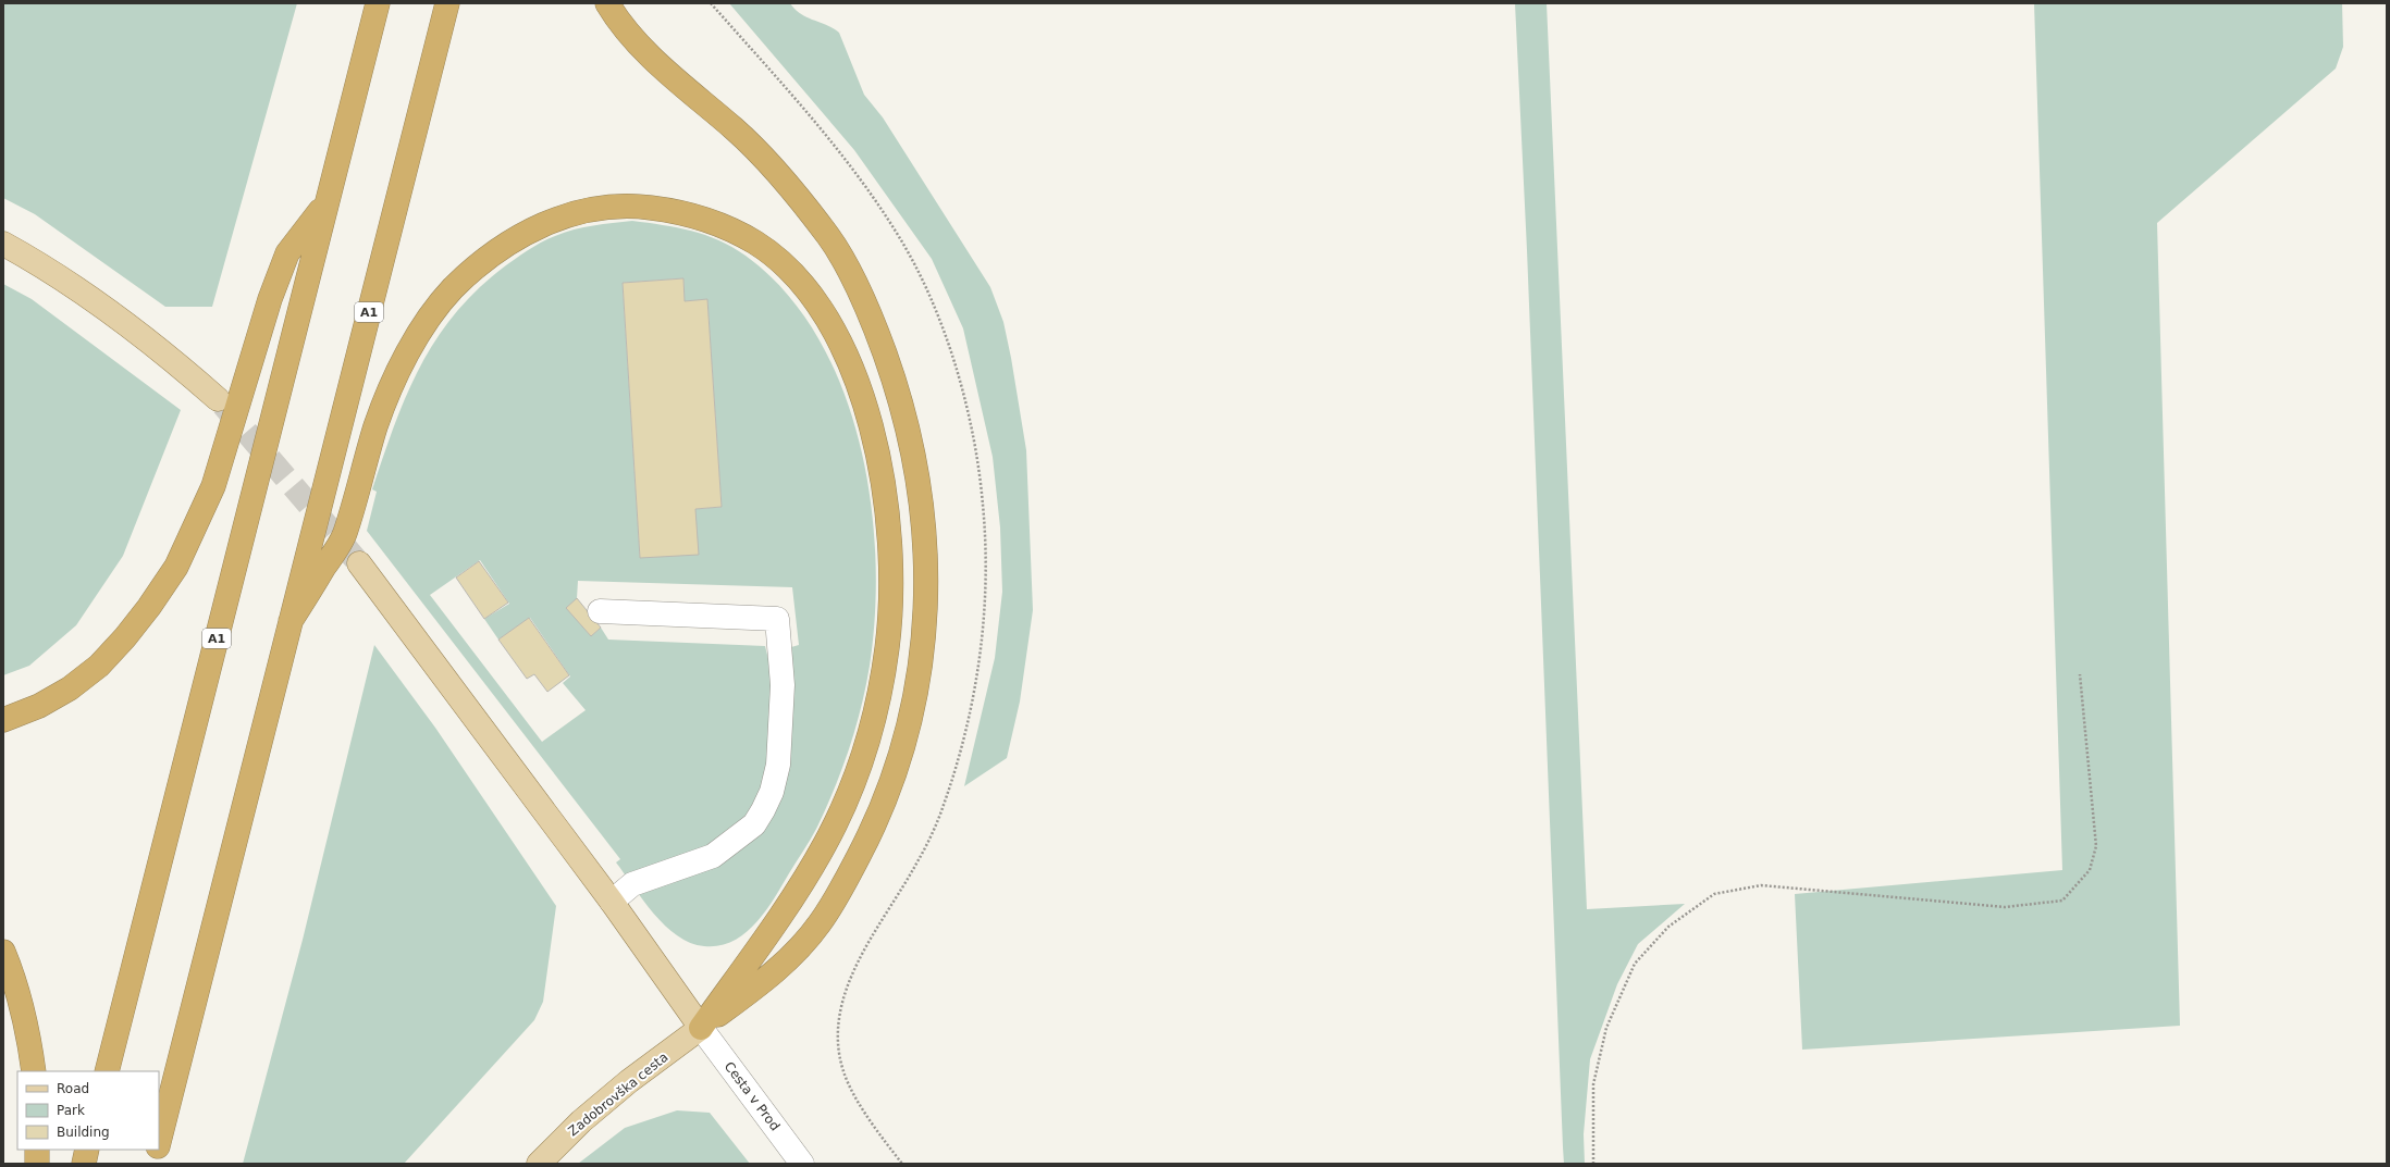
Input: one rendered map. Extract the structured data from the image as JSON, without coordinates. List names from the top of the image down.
{
  "streets": {
    "highway": ["A1"],
    "main road": ["Zadobrovška cesta"],
    "street": ["Cesta v Prod"]
  },
  "crossings": [
    ["Zadobrovška cesta", "Cesta v Prod"]
  ],
  "legend": ["Road", "Park", "Building"]
}
